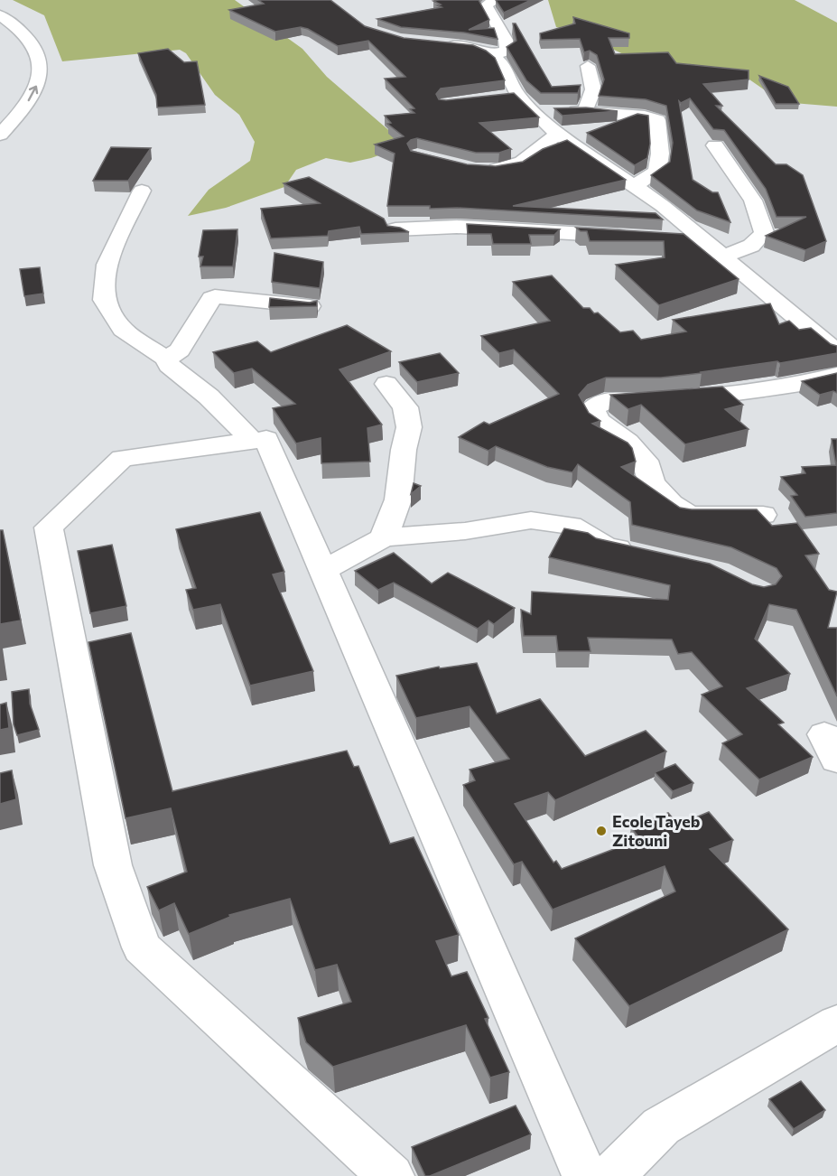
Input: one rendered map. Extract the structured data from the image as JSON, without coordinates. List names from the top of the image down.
{
  "places": ["Ecole Tayeb Zitouni"]
}
